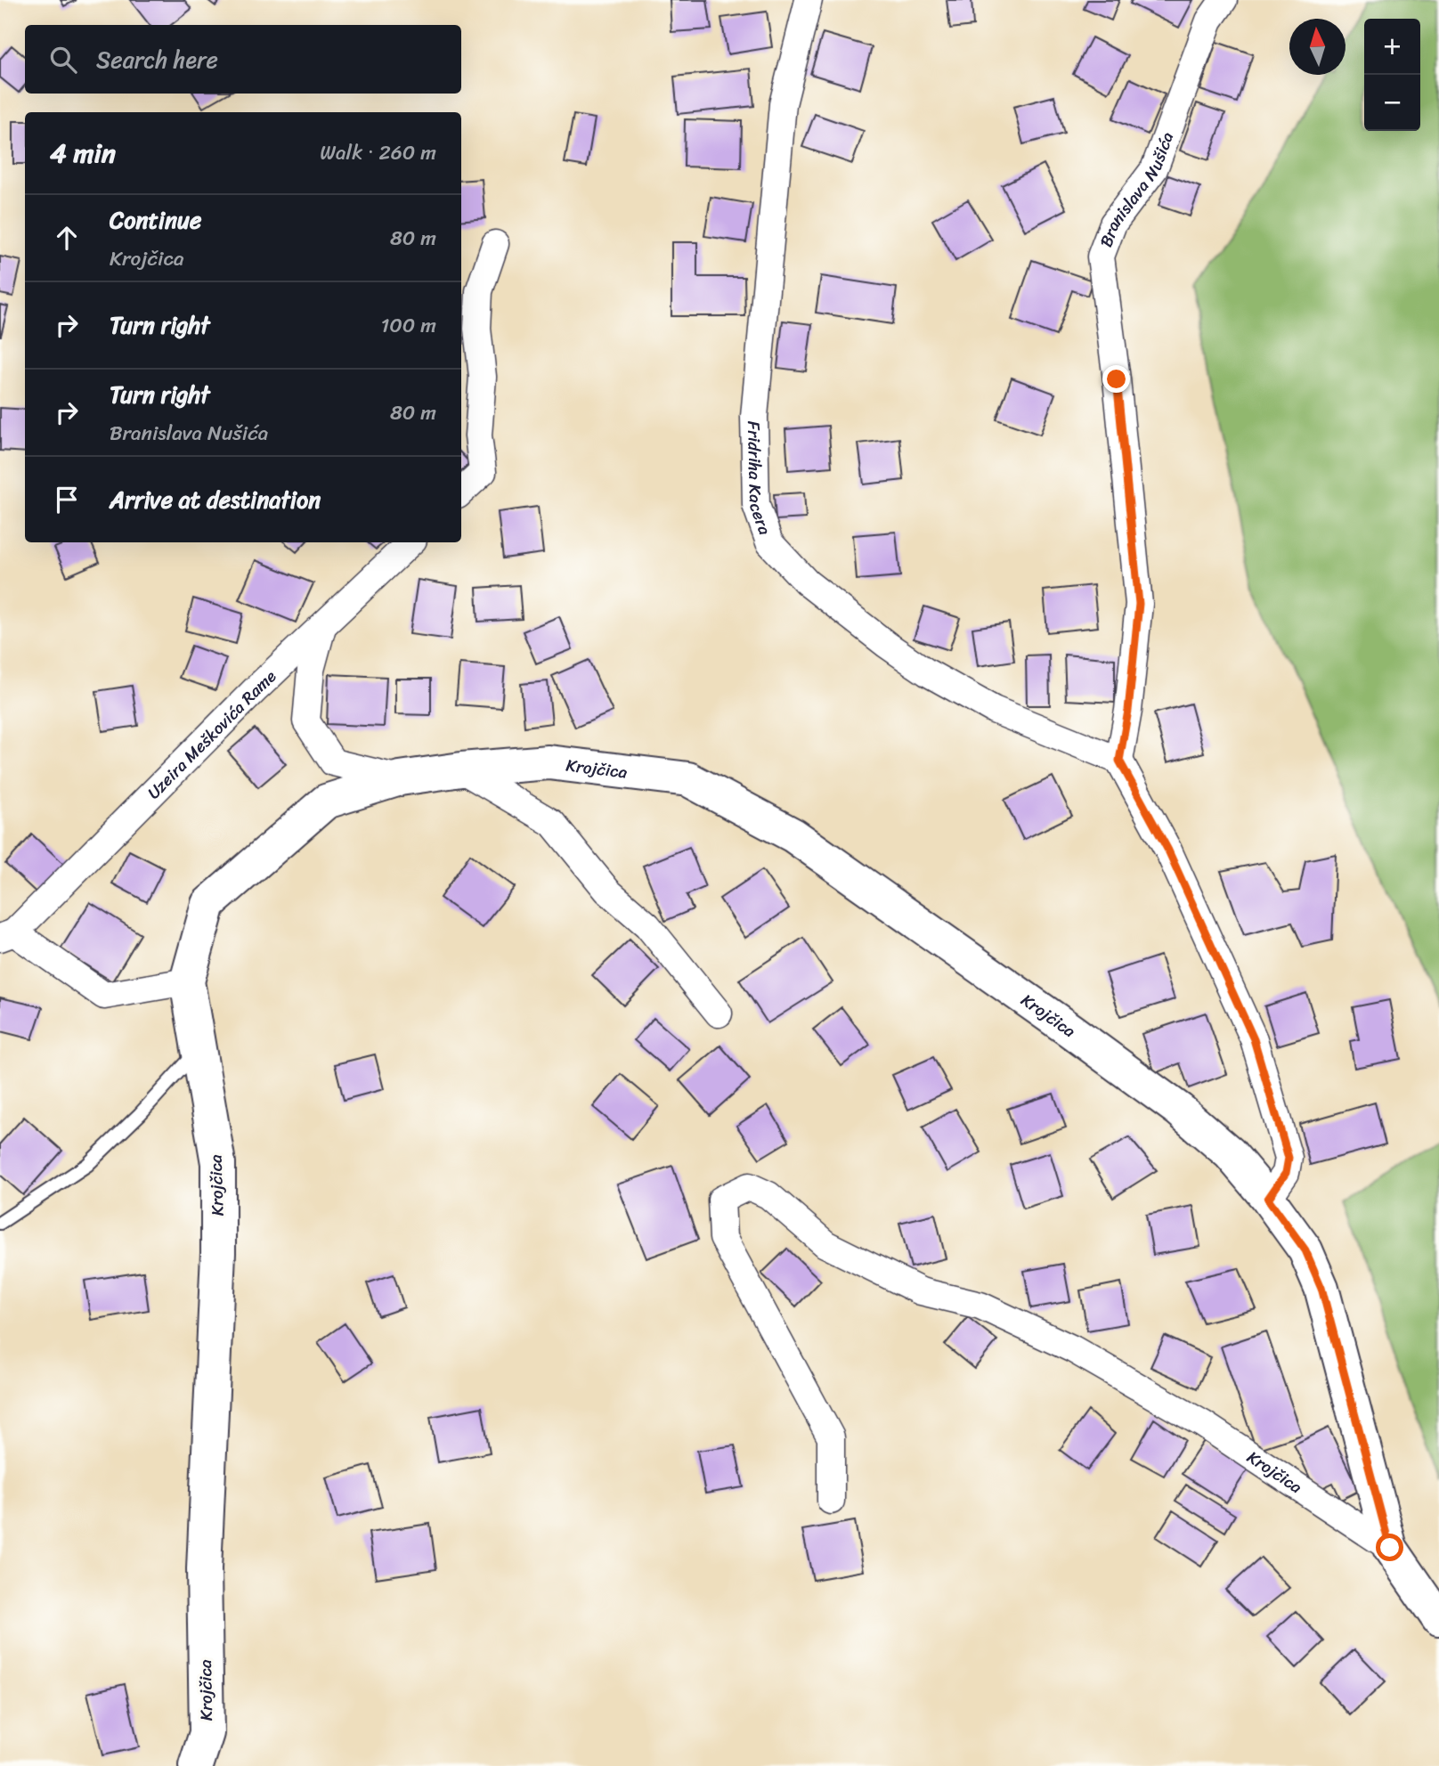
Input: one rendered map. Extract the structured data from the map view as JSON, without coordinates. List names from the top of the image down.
{
  "streets": {
    "main road": ["Krojčica"],
    "street": ["Branislava Nušića", "Fridriha Kacera", "Uzeira Meškovića Rame"]
  },
  "crossings": [
    ["Branislava Nušića", "Fridriha Kacera"],
    ["Uzeira Meškovića Rame", "Krojčica"]
  ],
  "north": "top",
  "page": {
    "map_buttons": ["+", "−"],
    "search": "Search here",
    "heading": ["4 min", "Walk · 260 m"],
    "list": [
      ["Continue", "Krojčica", "80 m"],
      ["Turn right", "100 m"],
      ["Turn right", "Branislava Nušića", "80 m"],
      "Arrive at destination"
    ]
  }
}
